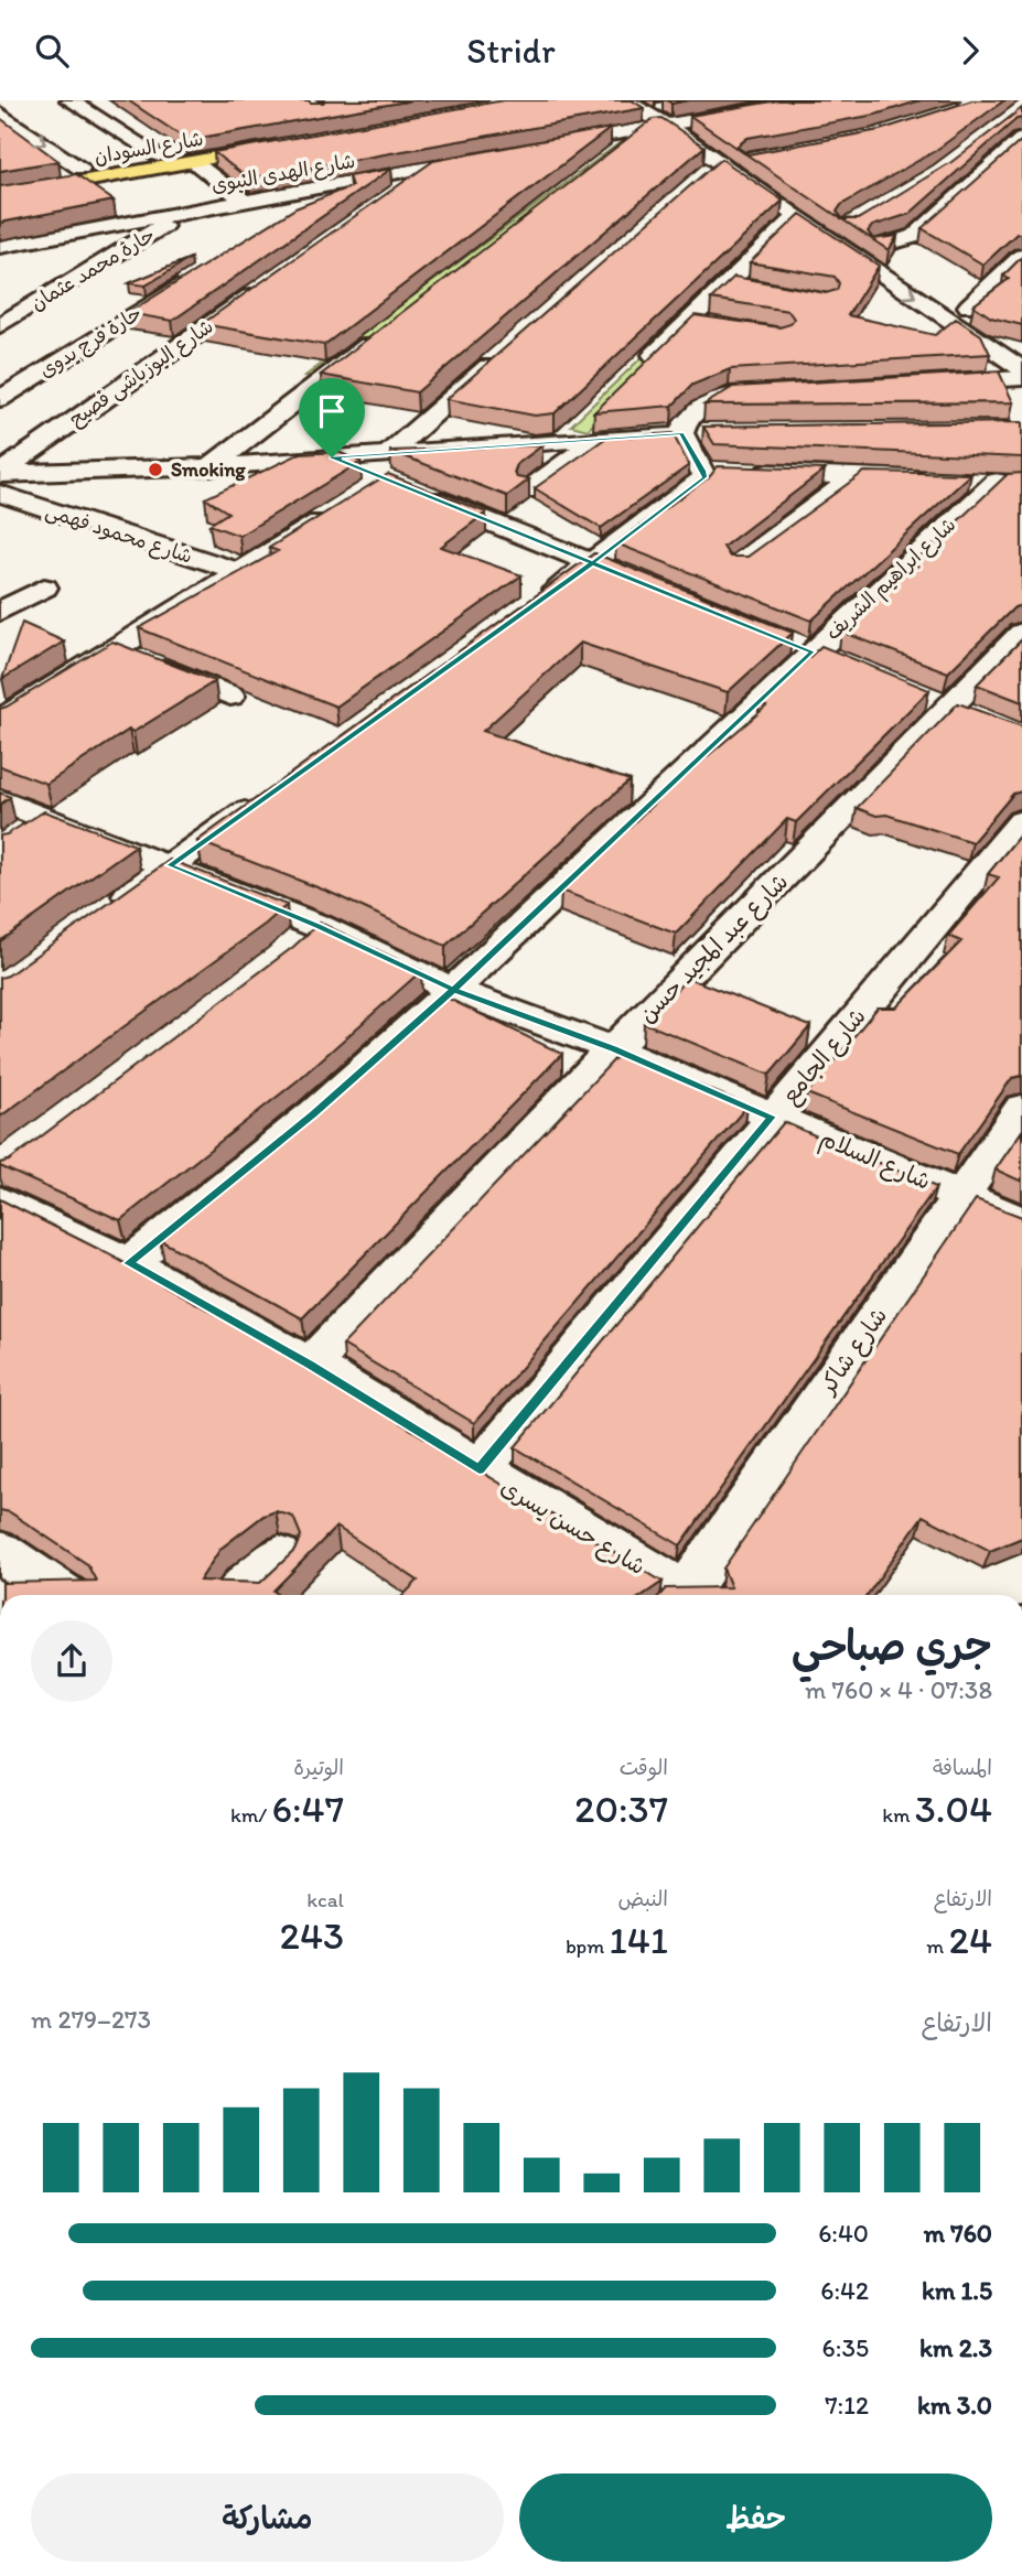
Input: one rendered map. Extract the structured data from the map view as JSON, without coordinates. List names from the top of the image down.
{
  "streets": {
    "main road": ["شارع السودان"],
    "street": [
      "شارع الهدى النبوى",
      "حارة محمد عثمان",
      "حارة فرج بدوى",
      "شارع اليوزباشى فصيح",
      "شارع محمود فهمى",
      "شارع ابراهيم الشريف",
      "شارع عبد المجيد حسن",
      "شارع الجامع",
      "شارع السلام",
      "شارع شاكر",
      "شارع حسن يسرى"
    ]
  },
  "crossings": [
    ["شارع الهدى النبوى", "حارة محمد عثمان"],
    ["شارع ابراهيم الشريف", "شارع السلام"],
    ["شارع ابراهيم الشريف", "شارع حسن يسرى"],
    ["شارع عبد المجيد حسن", "شارع السلام"],
    ["شارع عبد المجيد حسن", "شارع حسن يسرى"],
    ["شارع الجامع", "شارع السلام"],
    ["شارع الجامع", "شارع حسن يسرى"],
    ["شارع السلام", "شارع شاكر"]
  ],
  "places": ["Smoking"],
  "page": {
    "header": "Stridr",
    "heading": ["جري صباحي", "07:38 · 4 × 760 m"],
    "stats": [
      ["المسافة", "3.04 km"],
      ["الوقت", "20:37"],
      ["الوتيرة", "6:47 /km"],
      ["الارتفاع", "24 m"],
      ["النبض", "141 bpm"],
      ["kcal", "243"]
    ],
    "chart": ["الارتفاع", "273–279 m"],
    "list": [
      {
        "name": "760 m",
        "note": "6:40"
      },
      {
        "name": "1.5 km",
        "note": "6:42"
      },
      {
        "name": "2.3 km",
        "note": "6:35"
      },
      {
        "name": "3.0 km",
        "note": "7:12"
      }
    ],
    "buttons": ["حفظ", "مشاركة"]
  }
}
